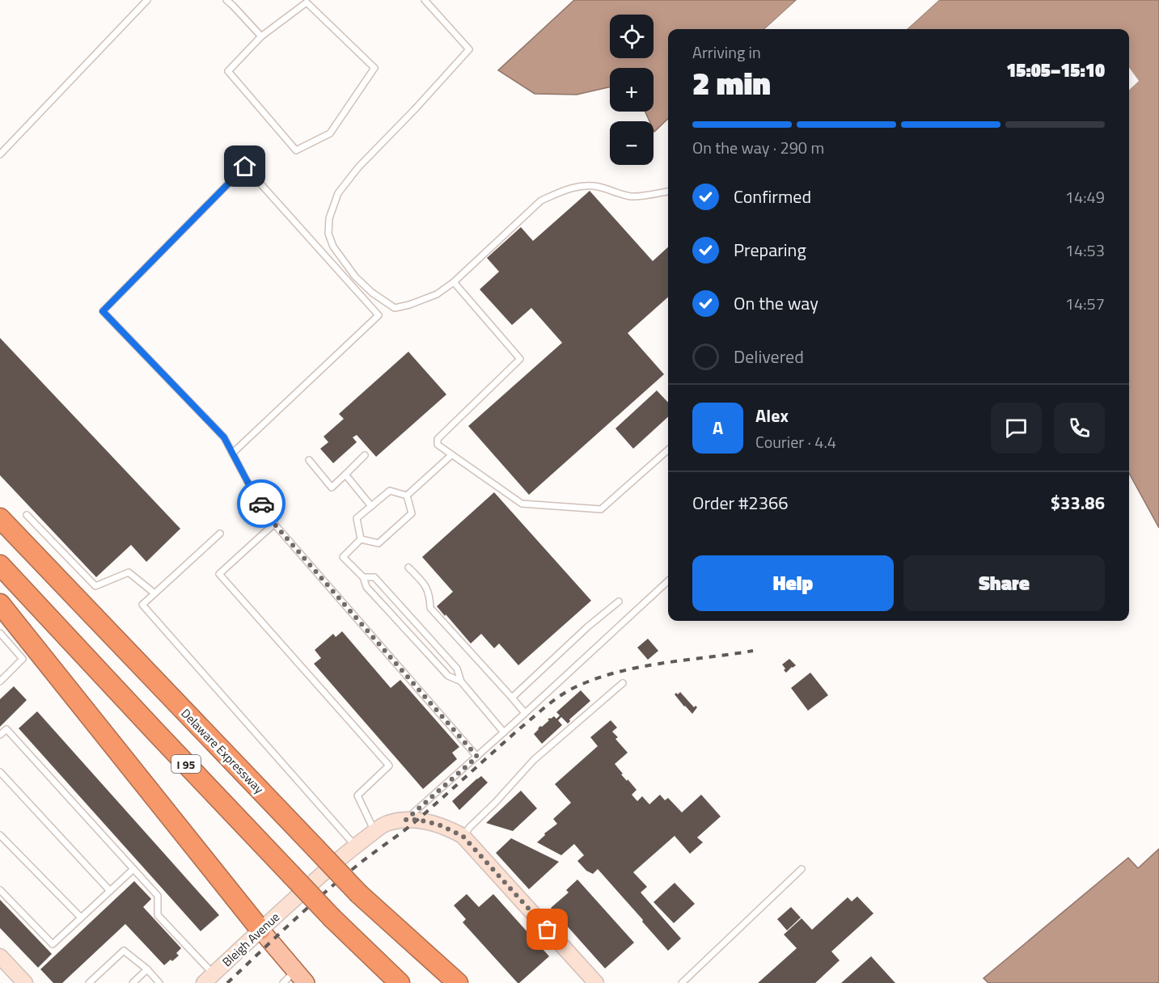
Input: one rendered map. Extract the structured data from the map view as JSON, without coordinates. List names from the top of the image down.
{
  "streets": {
    "highway": ["Delaware Expressway", "I 95"],
    "main road": ["Bleigh Avenue"]
  },
  "page": {
    "map_buttons": ["+", "−"],
    "heading": ["2 min", "Arriving in", "15:05–15:10"],
    "panel": [
      "Alex",
      "Courier · 4.4",
      "Order #2366",
      "$33.86"
    ],
    "bar": "On the way · 290 m",
    "list": [
      ["Confirmed", "14:49"],
      ["Preparing", "14:53"],
      ["On the way", "14:57"],
      "Delivered"
    ],
    "round": "A",
    "buttons": ["Help", "Share"]
  }
}
